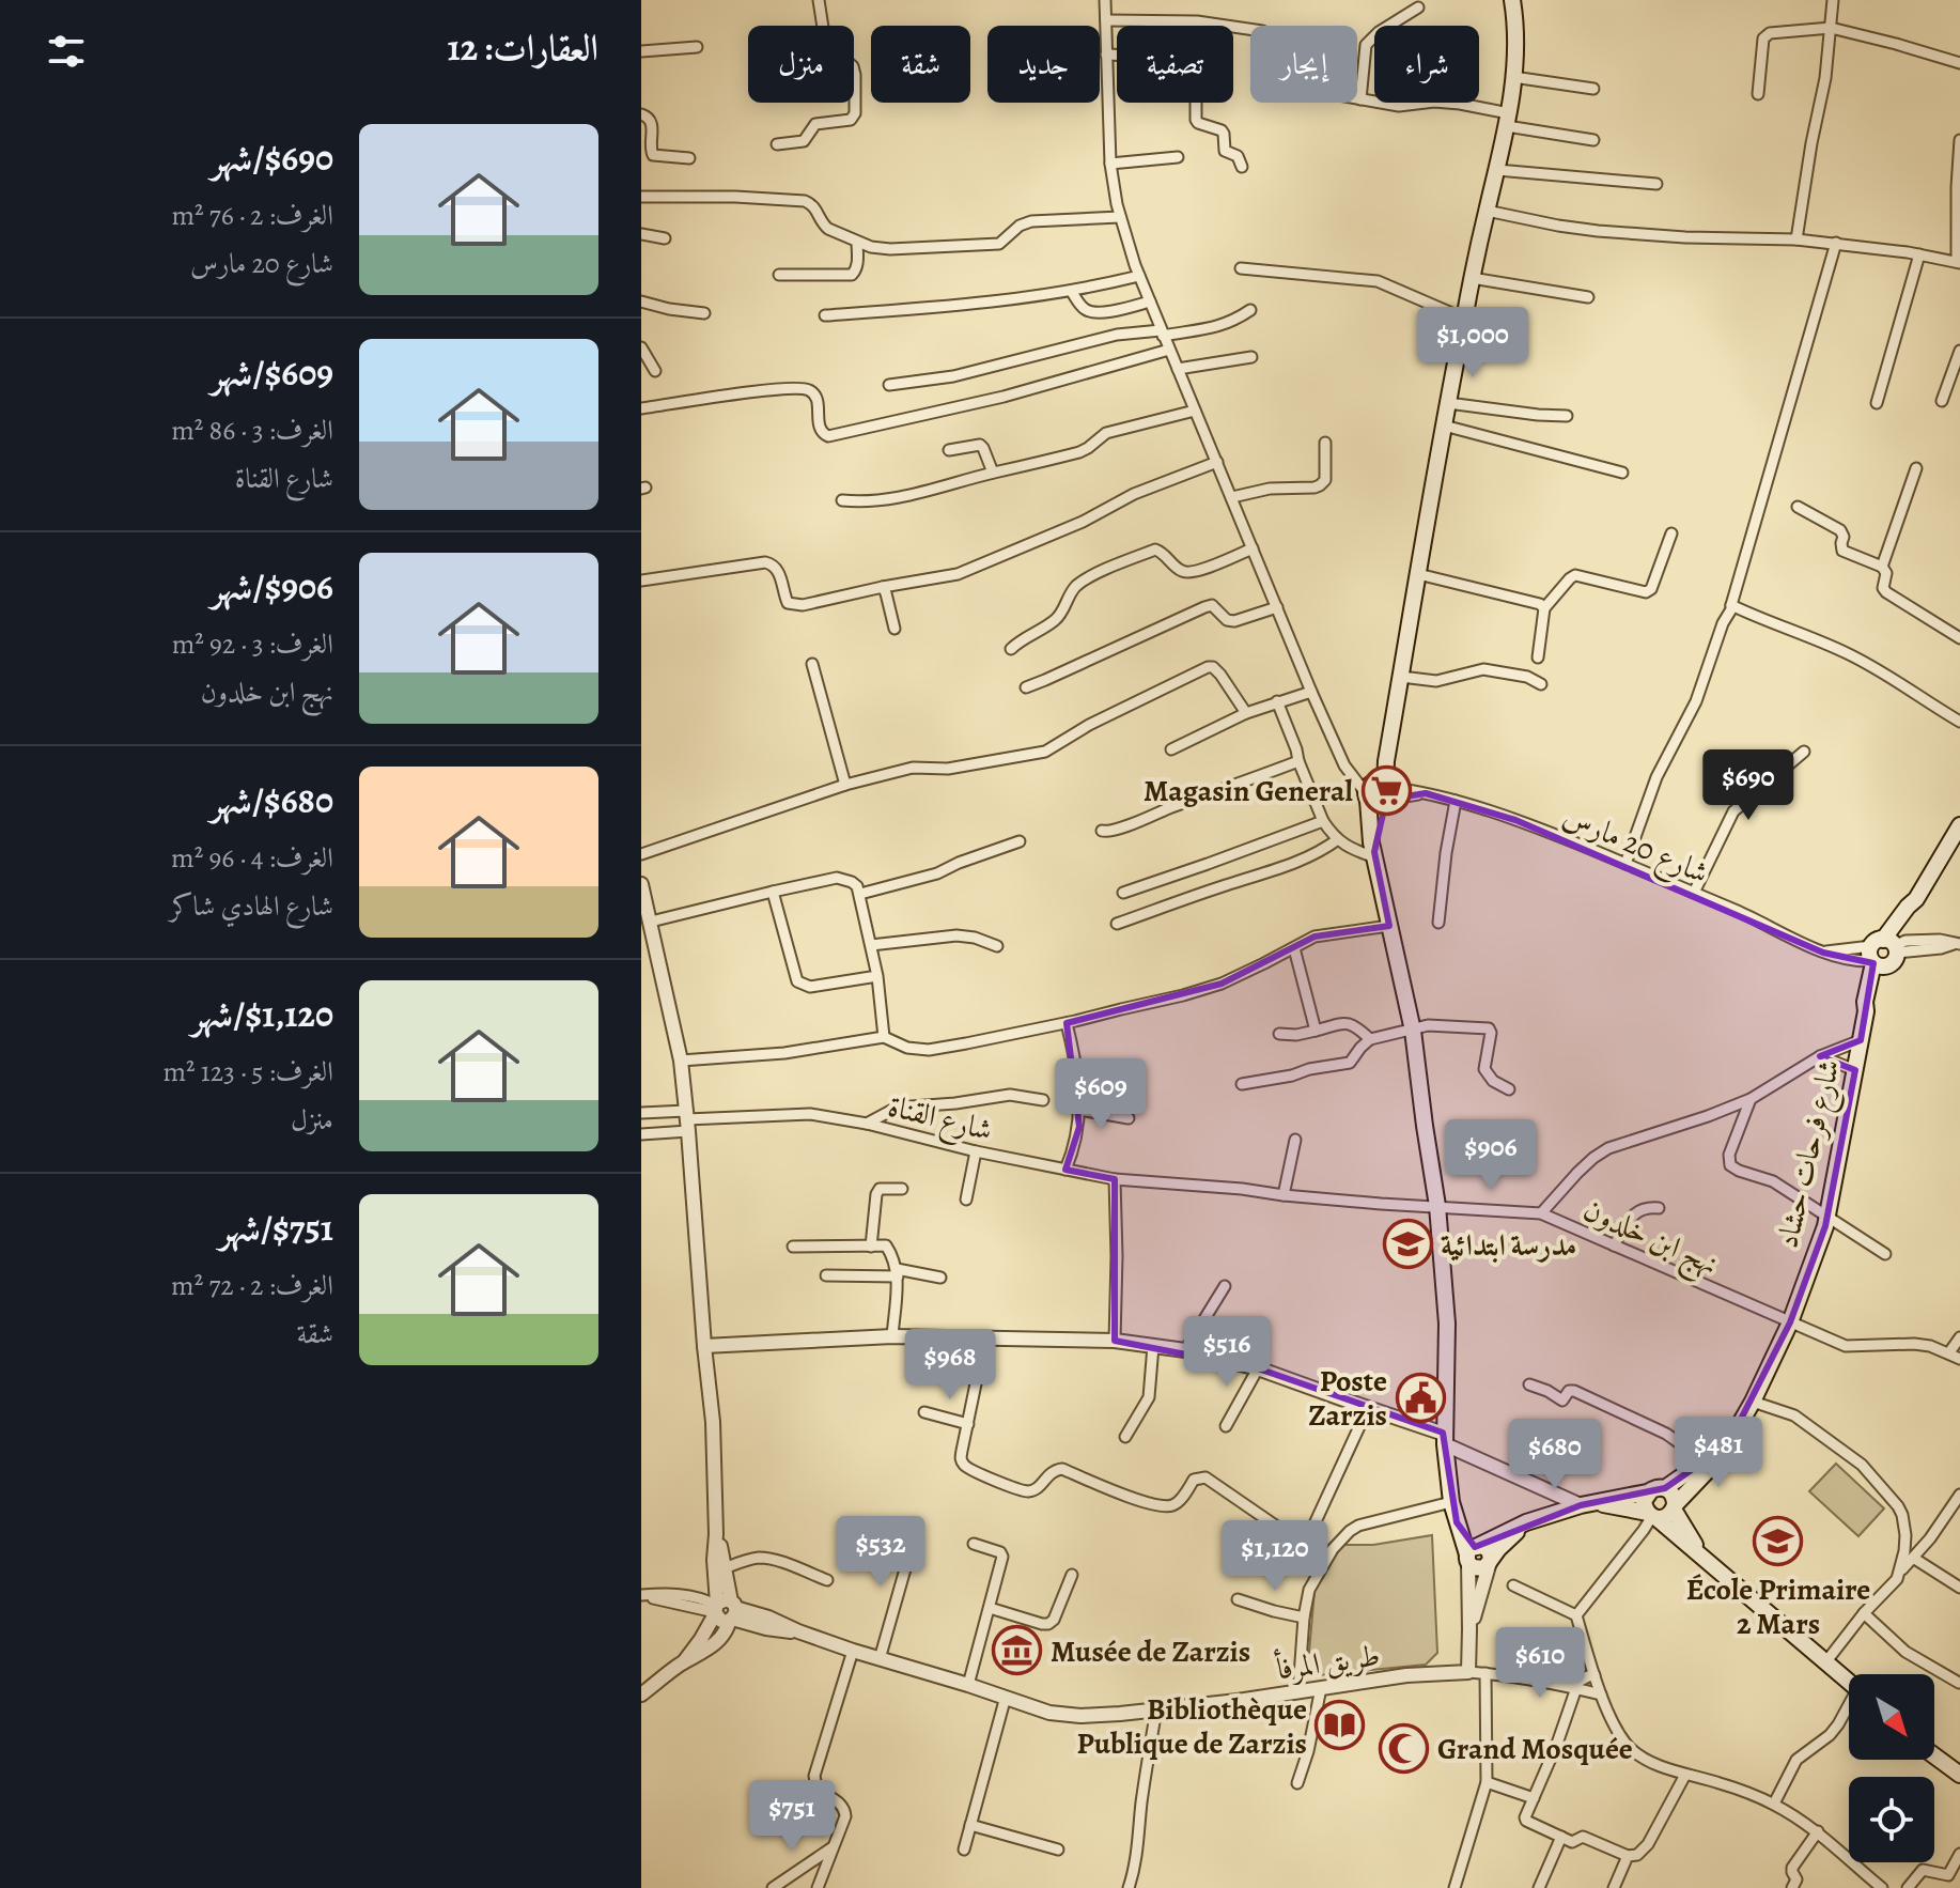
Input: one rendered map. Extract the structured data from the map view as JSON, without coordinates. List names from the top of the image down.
{
  "streets": {
    "main road": ["شارع فرحات حشاد"],
    "street": [
      "شارع 20 مارس",
      "شارع القناة",
      "نهج ابن خلدون",
      "طريق المرفأ"
    ]
  },
  "crossings": [
    ["شارع 20 مارس", "شارع فرحات حشاد"],
    ["شارع القناة", "نهج ابن خلدون"],
    ["شارع فرحات حشاد", "نهج ابن خلدون"]
  ],
  "places": {
    "supermarket": ["Magasin General"],
    "school or university": ["مدرسة ابتدائية", "École Primaire 2 Mars"],
    "public building": ["Poste Zarzis"],
    "museum": ["Musée de Zarzis"],
    "library": ["Bibliothèque Publique de Zarzis"],
    "mosque": ["Grand Mosquée"]
  },
  "north": "bottom right",
  "page": {
    "heading": "العقارات: 12",
    "chip": [
      "شراء",
      "إيجار",
      "تصفية",
      "جديد",
      "شقة",
      "منزل"
    ],
    "list": [
      {
        "name": "$690/شهر",
        "note": "الغرف: 2 · 76 m² · شارع 20 مارس"
      },
      {
        "name": "$609/شهر",
        "note": "الغرف: 3 · 86 m² · شارع القناة"
      },
      {
        "name": "$906/شهر",
        "note": "الغرف: 3 · 92 m² · نهج ابن خلدون"
      },
      {
        "name": "$680/شهر",
        "note": "الغرف: 4 · 96 m² · شارع الهادي شاكر"
      },
      {
        "name": "$1,120/شهر",
        "note": "الغرف: 5 · 123 m² · منزل"
      },
      {
        "name": "$751/شهر",
        "note": "الغرف: 2 · 72 m² · شقة"
      }
    ],
    "price": [
      "$1,000",
      "$690",
      "$609",
      "$906",
      "$516",
      "$968",
      "$481",
      "$680",
      "$532",
      "$1,120",
      "$610",
      "$751"
    ]
  }
}
